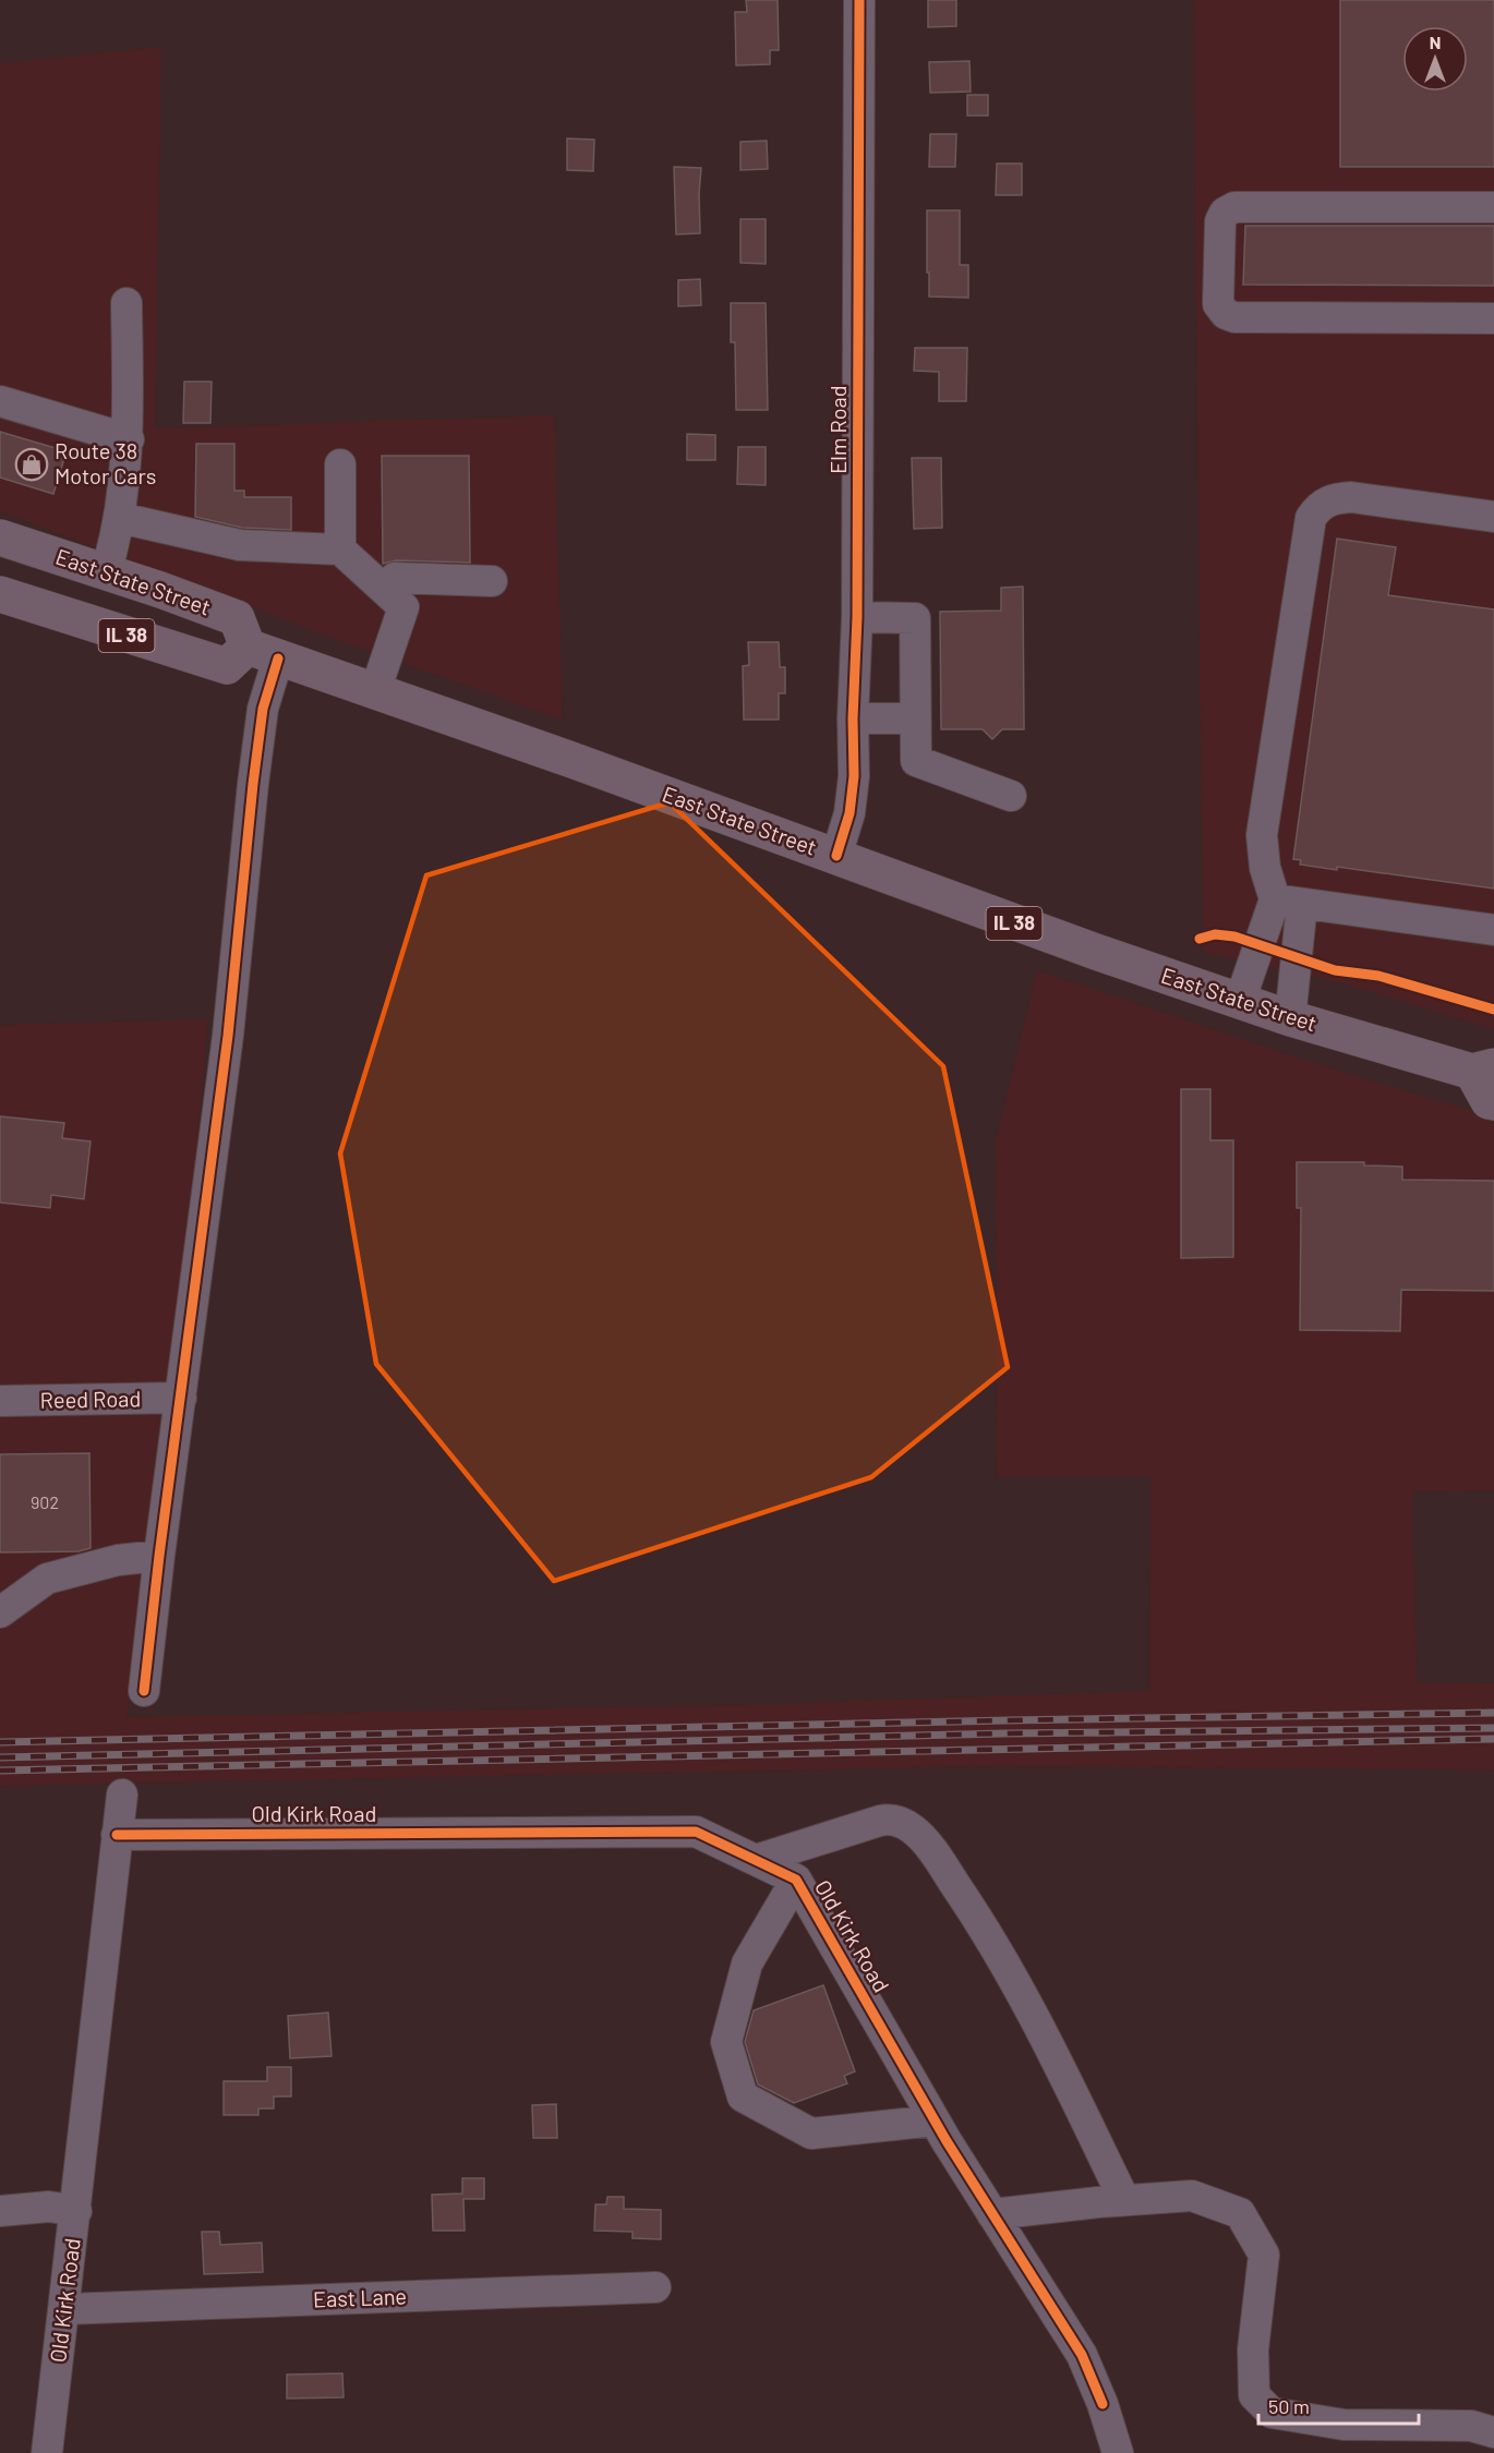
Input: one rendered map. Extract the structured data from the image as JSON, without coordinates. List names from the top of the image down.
{
  "streets": {
    "main road": ["East State Street", "IL 38"],
    "street": [
      "Elm Road",
      "Reed Road",
      "Old Kirk Road",
      "East Lane"
    ]
  },
  "crossings": [
    ["Elm Road", "East State Street"],
    ["East State Street", "IL 38"],
    ["Old Kirk Road", "East Lane"]
  ],
  "places": {
    "shop": ["Route 38 Motor Cars"]
  },
  "house_numbers": ["902"],
  "scale_bar": "50 m",
  "north": "top"
}
